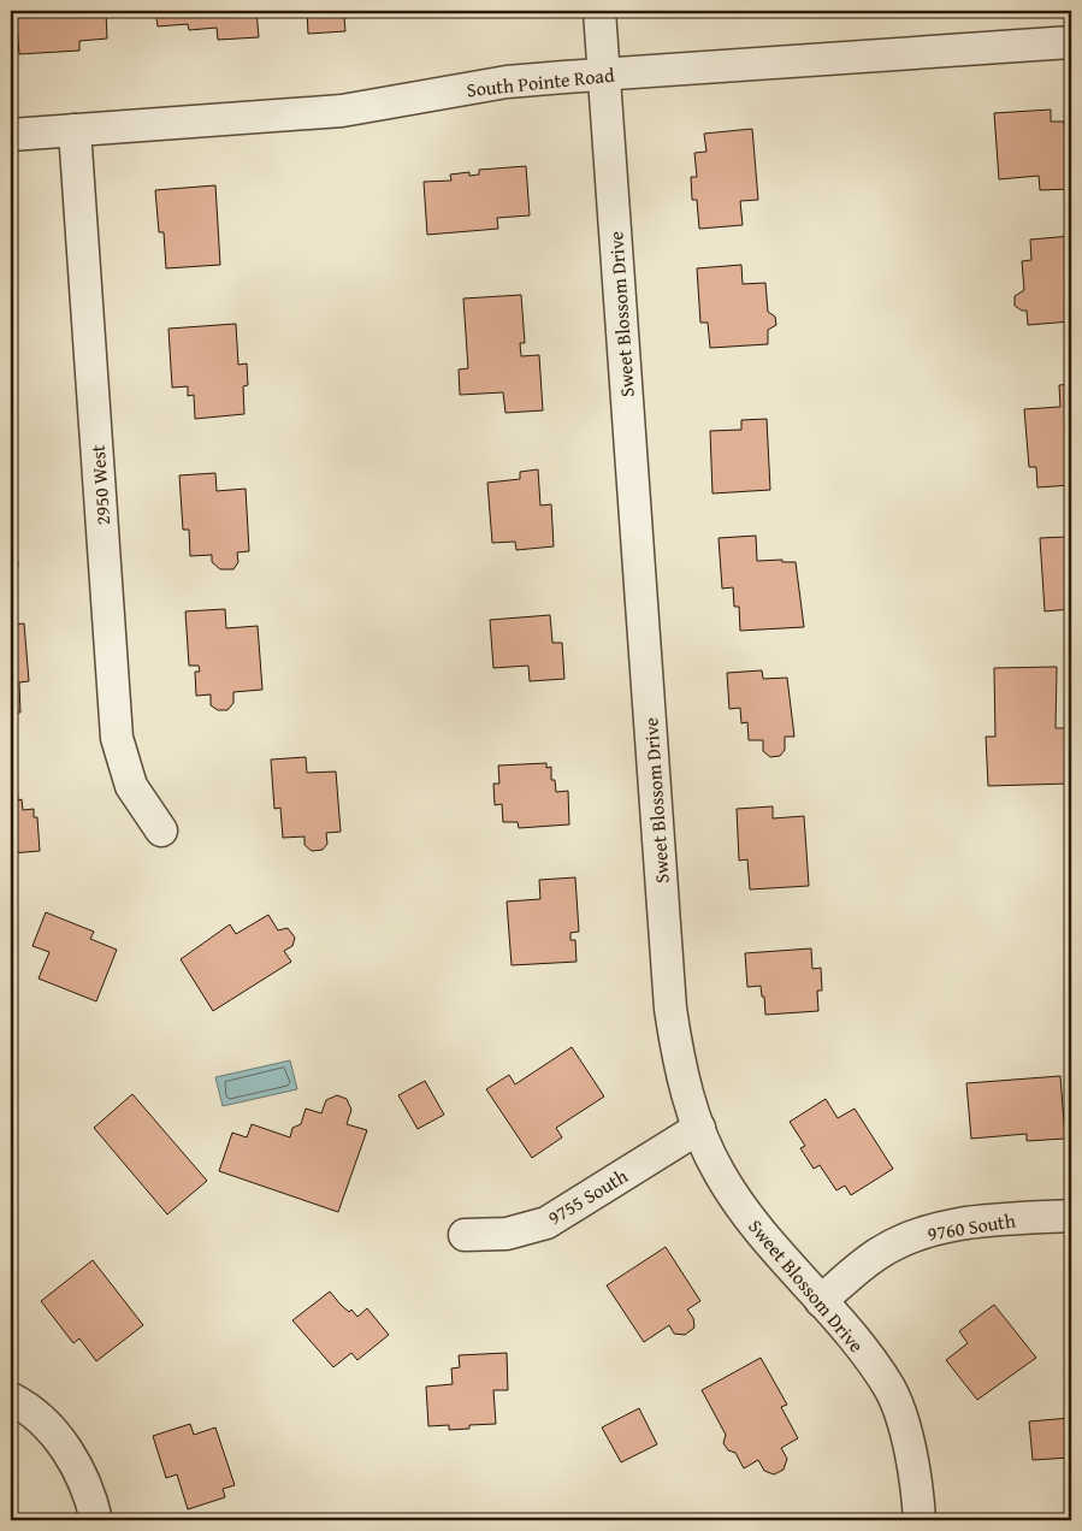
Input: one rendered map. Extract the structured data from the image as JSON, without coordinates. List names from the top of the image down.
{
  "streets": {
    "street": [
      "South Pointe Road",
      "Sweet Blossom Drive",
      "2950 West",
      "9755 South",
      "9760 South"
    ]
  },
  "crossings": [
    ["South Pointe Road", "Sweet Blossom Drive"],
    ["South Pointe Road", "2950 West"],
    ["Sweet Blossom Drive", "9755 South"],
    ["Sweet Blossom Drive", "9760 South"]
  ]
}
